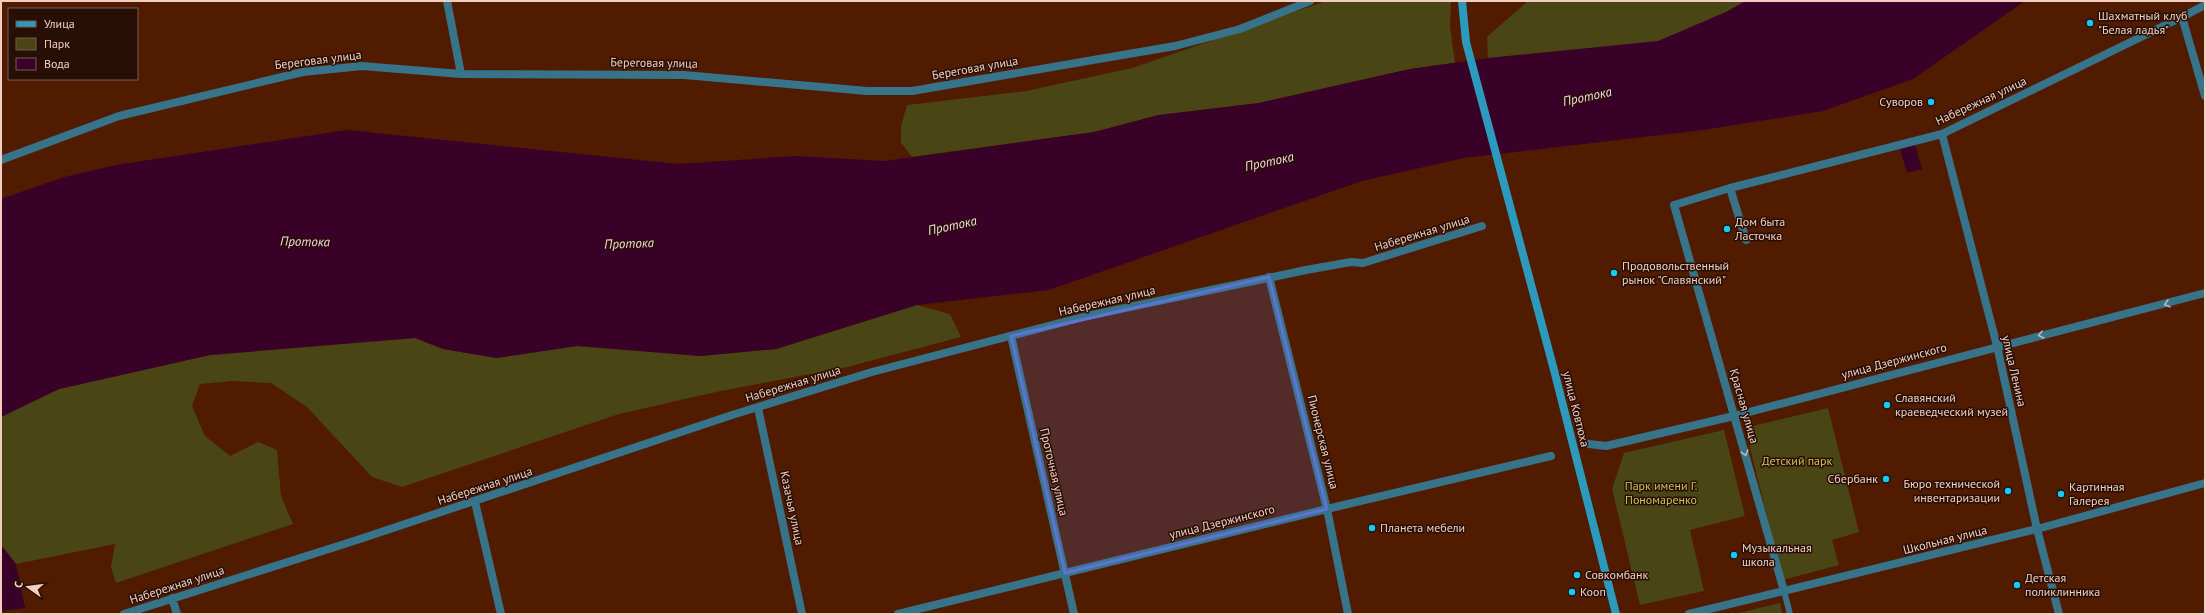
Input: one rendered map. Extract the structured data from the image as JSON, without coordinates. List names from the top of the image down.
{
  "streets": {
    "main road": ["улица Ковтюха"],
    "street": [
      "Береговая улица",
      "Набережная улица",
      "улица Дзержинского",
      "улица Ленина",
      "Красная улица",
      "Пионерская улица",
      "Проточная улица",
      "Казачья улица",
      "Школьная улица"
    ]
  },
  "crossings": [
    ["Набережная улица", "улица Ленина"],
    ["Набережная улица", "Красная улица"],
    ["Набережная улица", "Пионерская улица"],
    ["Набережная улица", "Проточная улица"],
    ["Набережная улица", "Казачья улица"],
    ["улица Дзержинского", "улица Ленина"],
    ["улица Дзержинского", "Красная улица"],
    ["улица Дзержинского", "Пионерская улица"],
    ["улица Дзержинского", "Проточная улица"],
    ["улица Ленина", "Школьная улица"],
    ["Красная улица", "Школьная улица"]
  ],
  "one_way": ["Красная улица"],
  "water": ["Протока"],
  "parks": ["Детский парк", "Парк имени Г. Пономаренко"],
  "places": [
    "Шахматный клуб \"Белая ладья\"",
    "Суворов",
    "Дом быта Ласточка",
    "Продовольственный рынок \"Славянский\"",
    "Славянский краеведческий музей",
    "Сбербанк",
    "Бюро технической инвентаризации",
    "Картинная Галерея",
    "Планета мебели",
    "Музыкальная школа",
    "Совкомбанк",
    "Детская поликлинника",
    "Кооп"
  ],
  "legend": ["Улица", "Парк", "Вода"],
  "north": "left"
}
